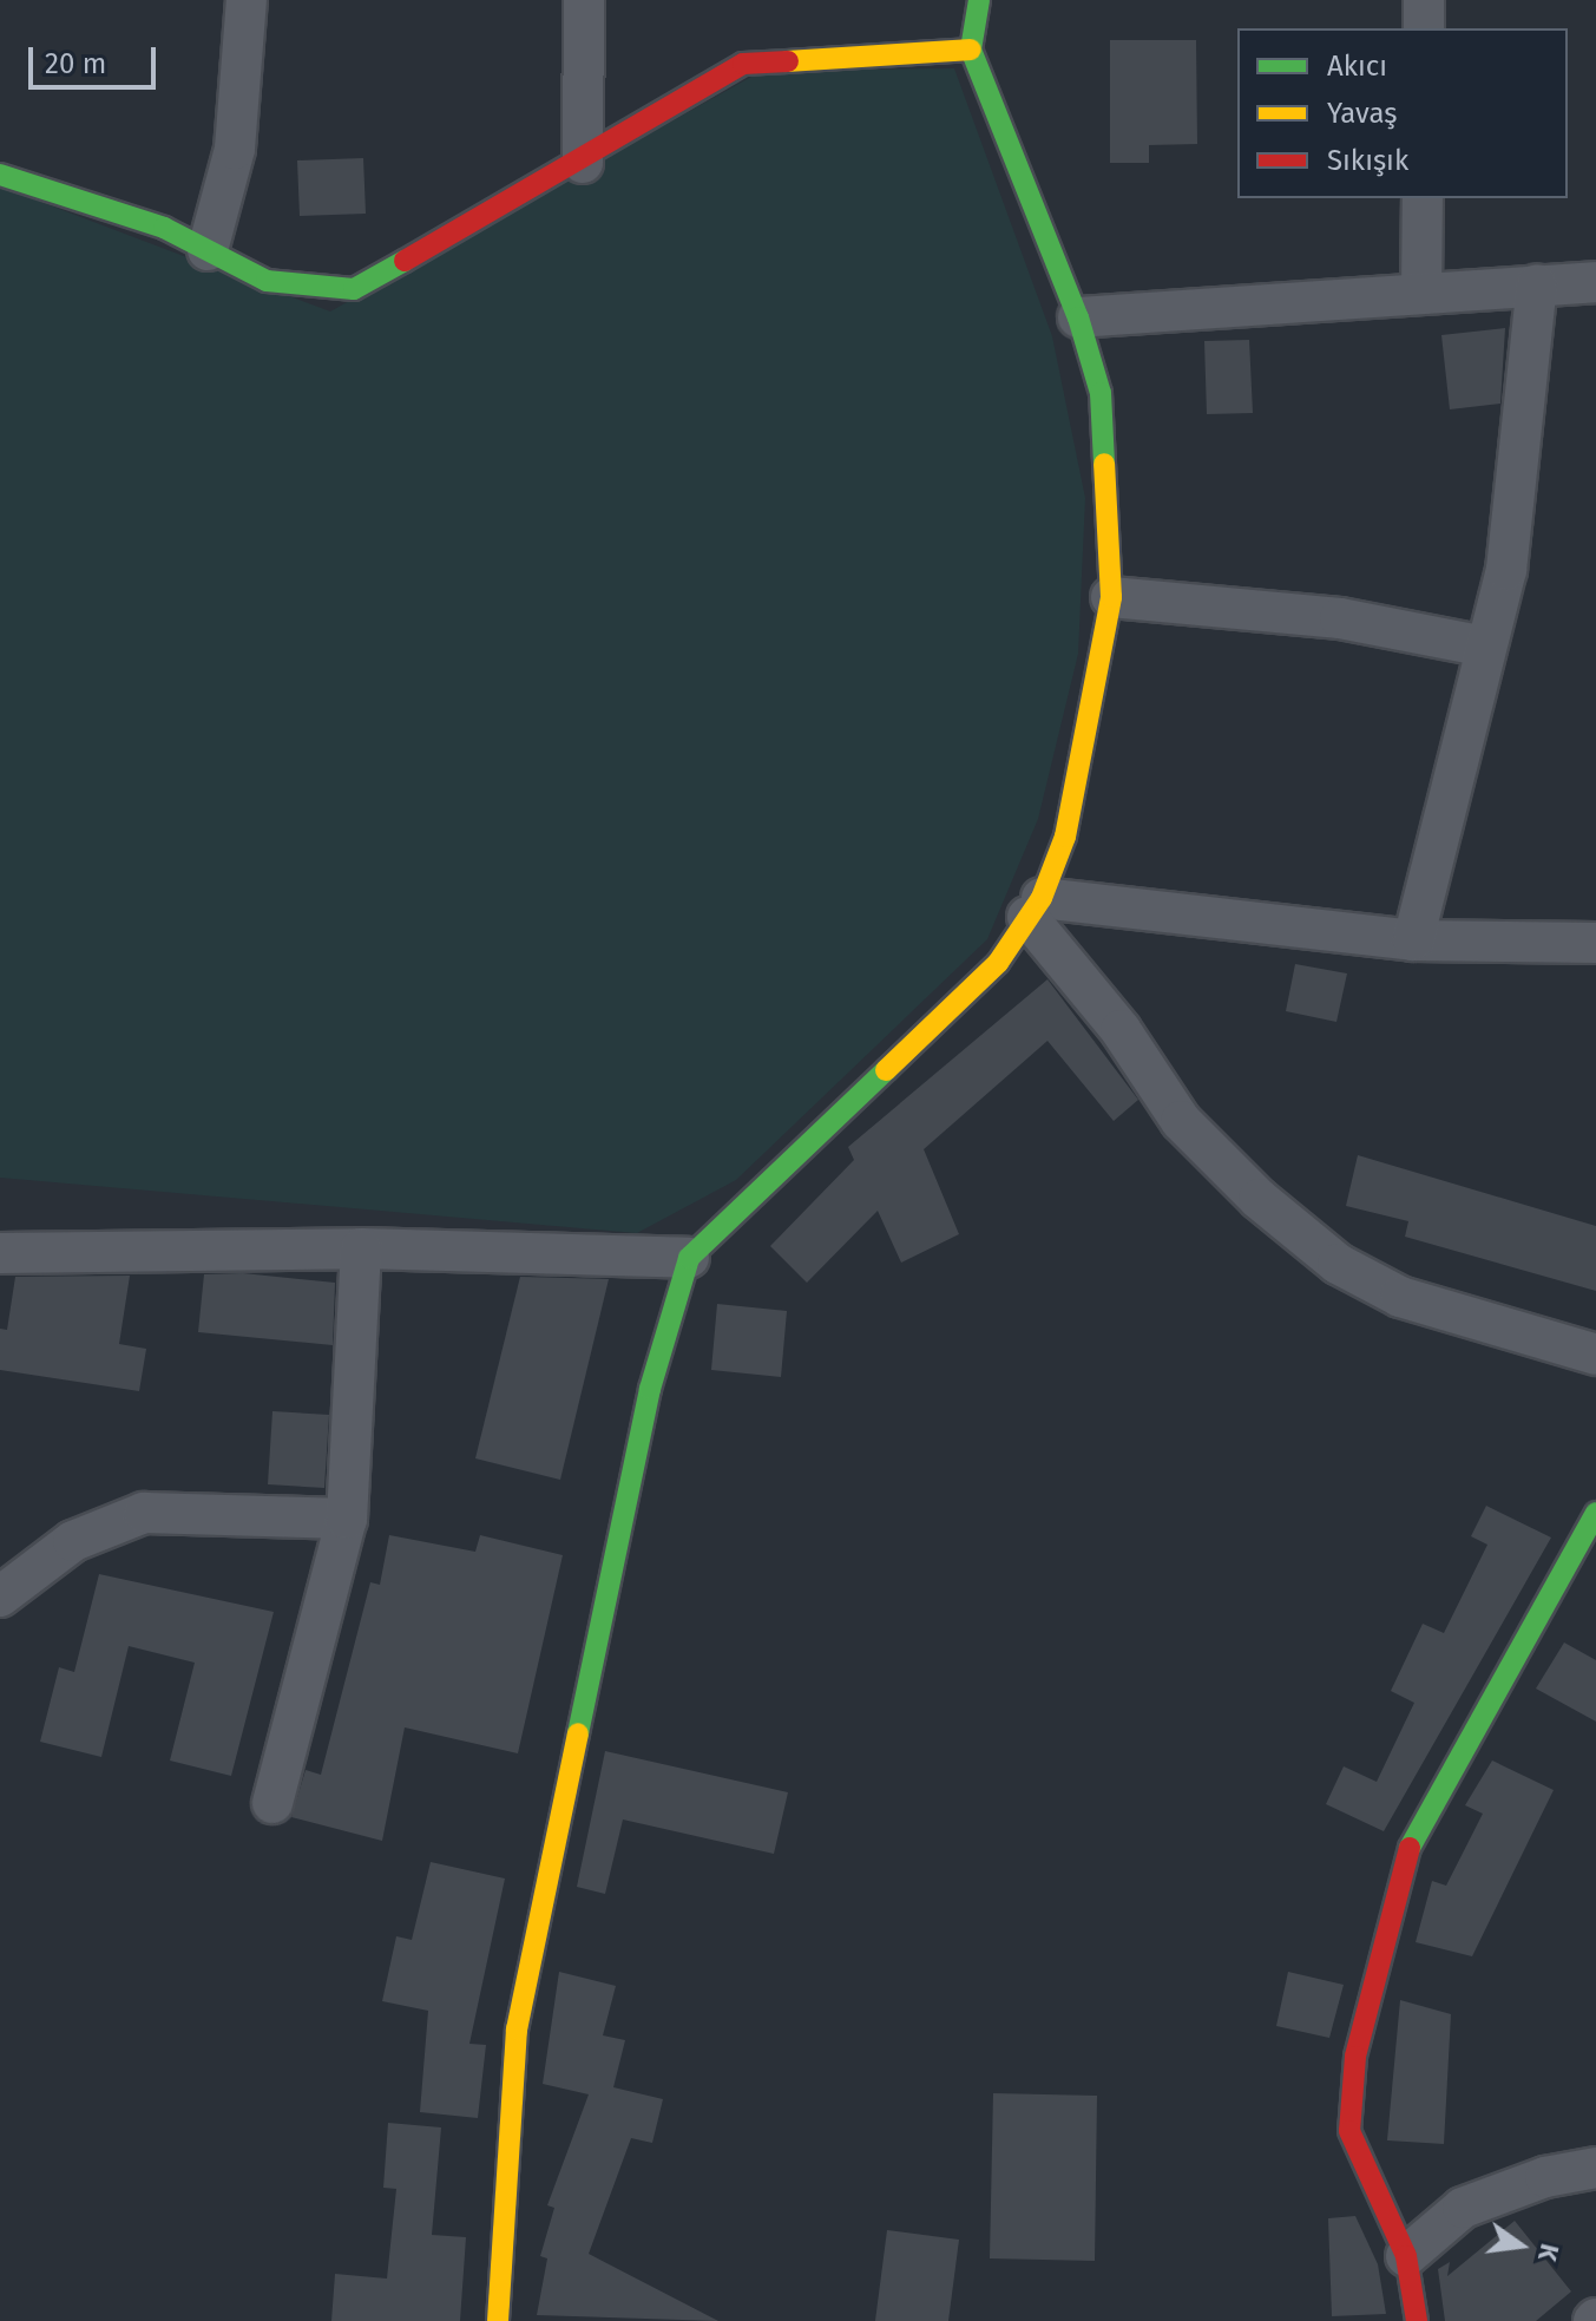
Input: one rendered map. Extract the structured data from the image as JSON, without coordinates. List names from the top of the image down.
{
  "legend": ["Akıcı", "Yavaş", "Sıkışık"],
  "scale_bar": "20 m",
  "north": "right"
}
